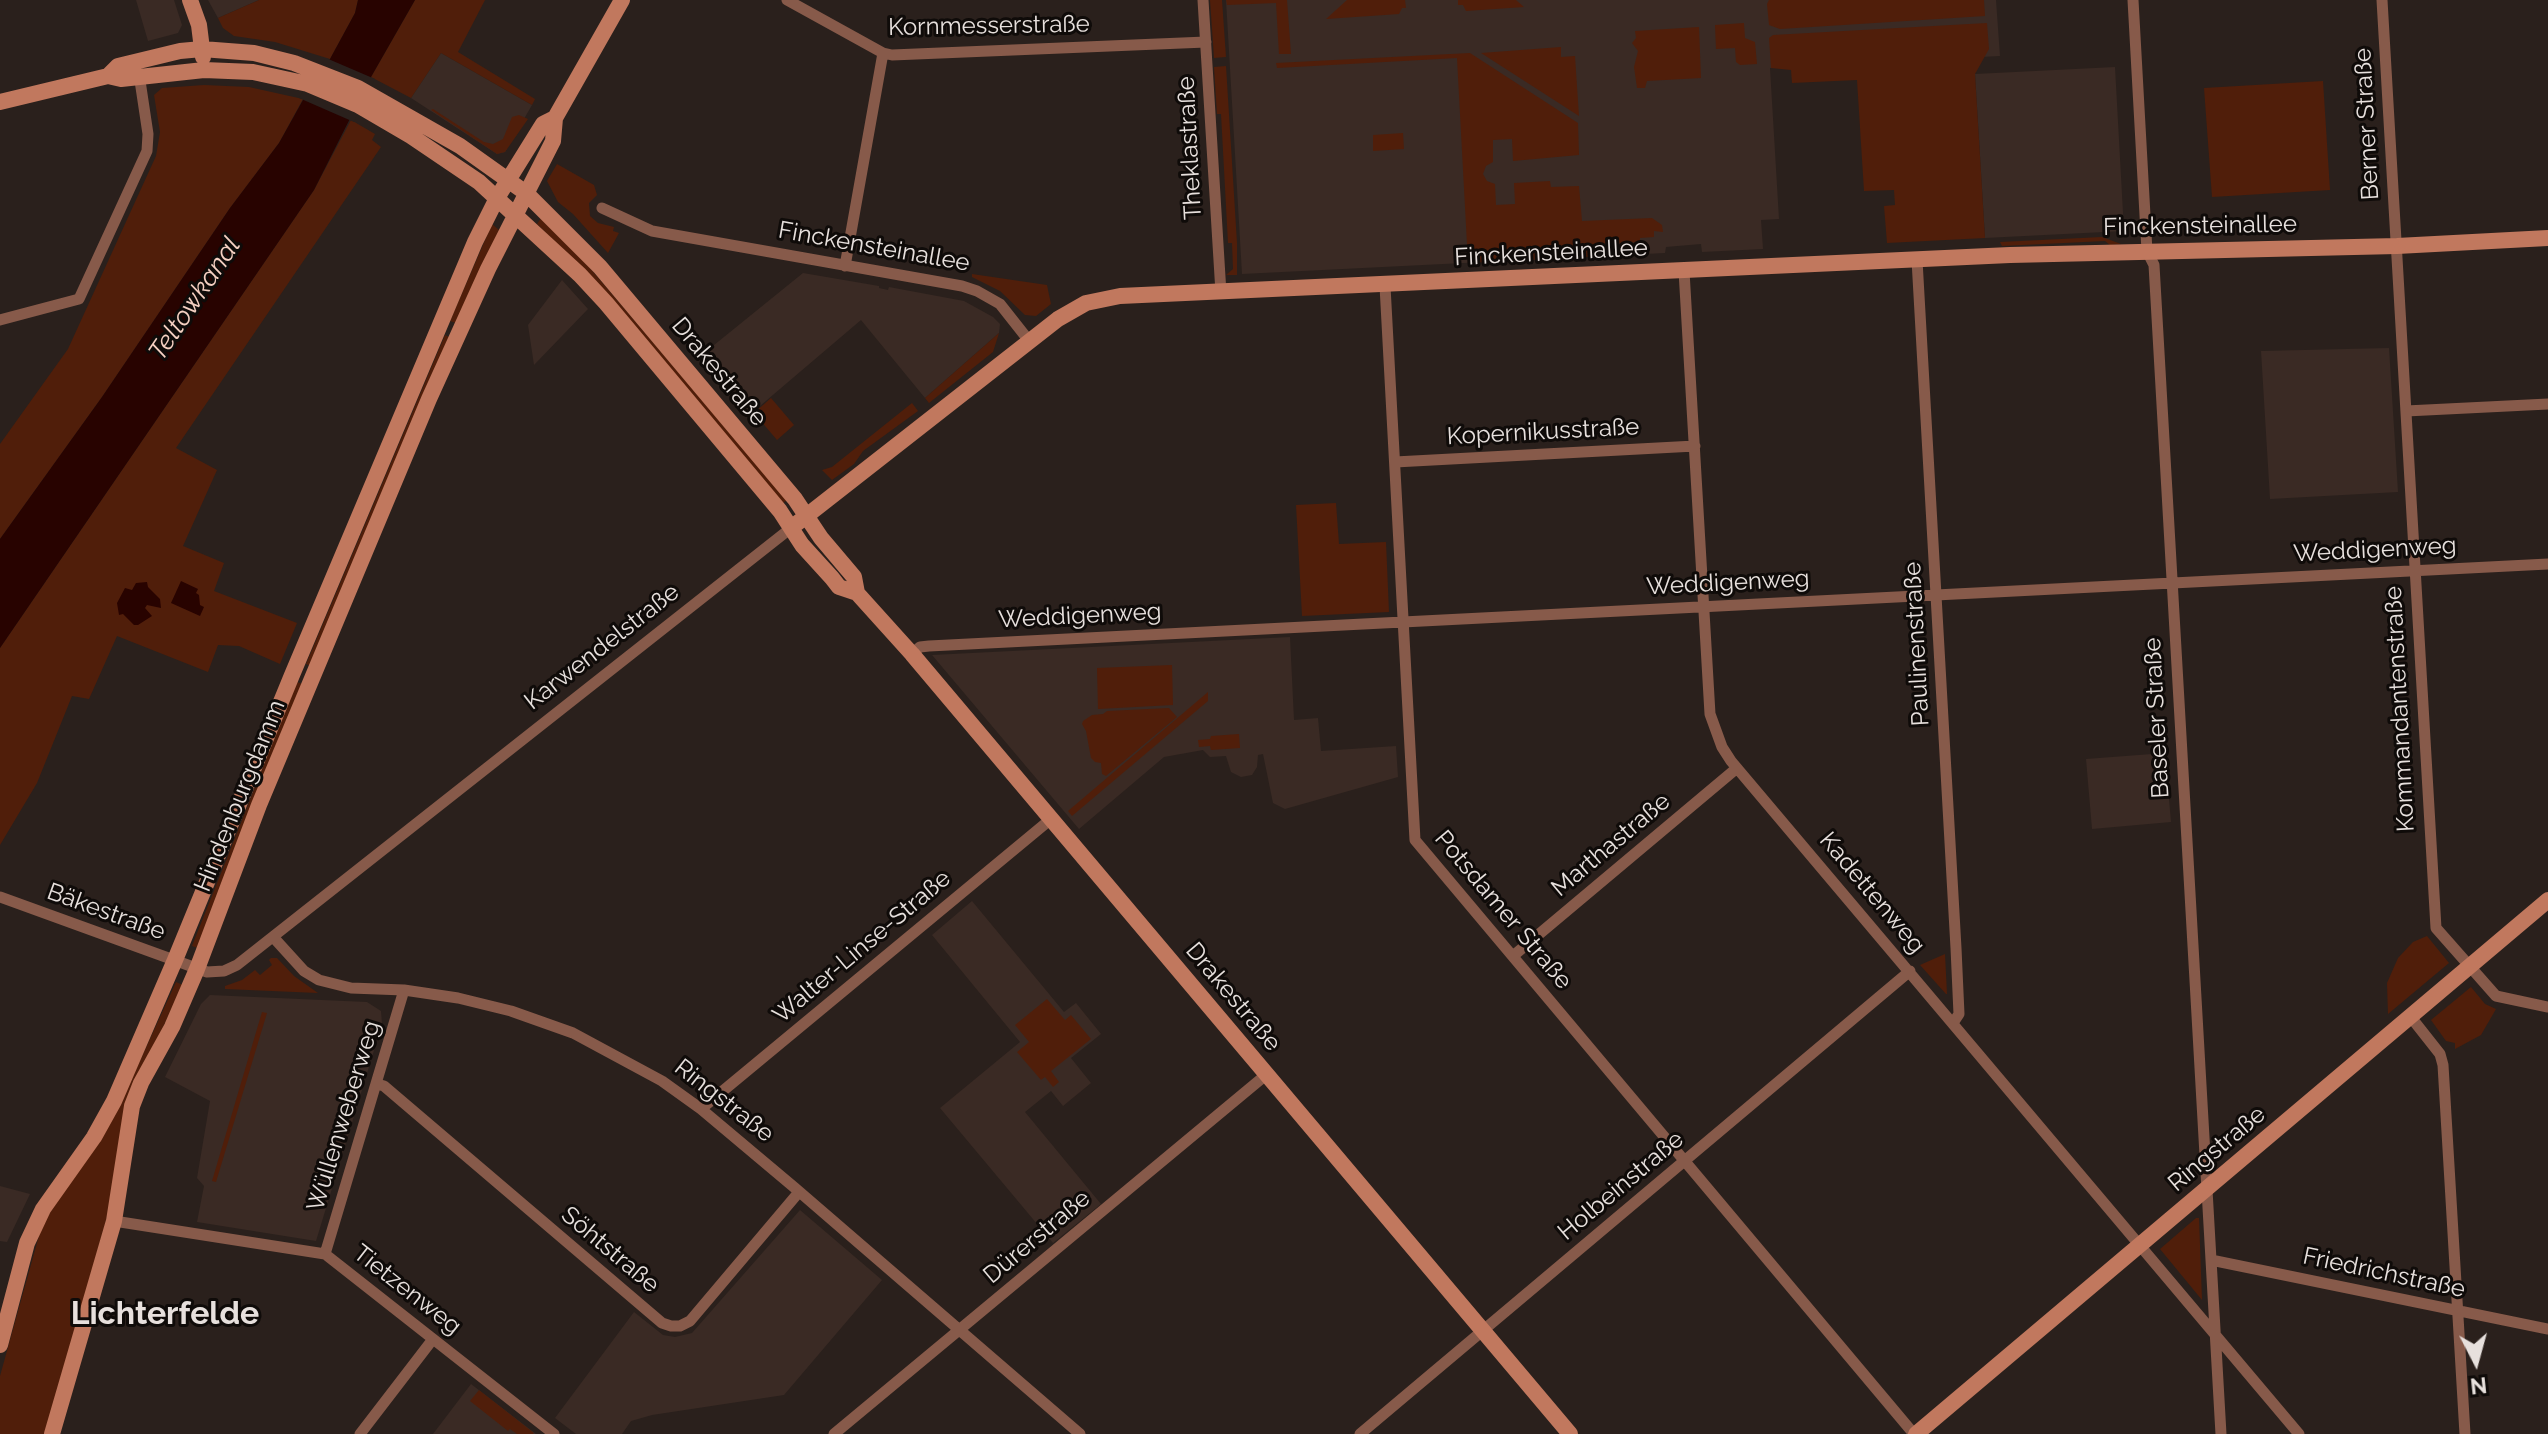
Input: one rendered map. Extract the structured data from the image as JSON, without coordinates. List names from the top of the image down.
{
  "streets": {
    "main road": [
      "Finckensteinallee",
      "Drakestraße",
      "Karwendelstraße",
      "Hindenburgdamm",
      "Ringstraße"
    ],
    "street": [
      "Kornmesserstraße",
      "Berner Straße",
      "Theklastraße",
      "Kopernikusstraße",
      "Weddigenweg",
      "Paulinenstraße",
      "Kommandantenstraße",
      "Baseler Straße",
      "Marthastraße",
      "Kadettenweg",
      "Potsdamer Straße",
      "Bäkestraße",
      "Walter-Linse-Straße",
      "Wüllenweberweg",
      "Holbeinstraße",
      "Dürerstraße",
      "Söhtstraße",
      "Friedrichstraße",
      "Tietzenweg"
    ]
  },
  "crossings": [
    ["Kornmesserstraße", "Theklastraße"],
    ["Berner Straße", "Finckensteinallee"],
    ["Berner Straße", "Kommandantenstraße"],
    ["Theklastraße", "Finckensteinallee"],
    ["Finckensteinallee", "Paulinenstraße"],
    ["Finckensteinallee", "Karwendelstraße"],
    ["Finckensteinallee", "Kommandantenstraße"],
    ["Finckensteinallee", "Baseler Straße"],
    ["Finckensteinallee", "Kadettenweg"],
    ["Finckensteinallee", "Potsdamer Straße"],
    ["Drakestraße", "Weddigenweg"],
    ["Drakestraße", "Karwendelstraße"],
    ["Drakestraße", "Hindenburgdamm"],
    ["Drakestraße", "Walter-Linse-Straße"],
    ["Drakestraße", "Holbeinstraße"],
    ["Drakestraße", "Dürerstraße"],
    ["Kopernikusstraße", "Kadettenweg"],
    ["Kopernikusstraße", "Potsdamer Straße"],
    ["Weddigenweg", "Paulinenstraße"],
    ["Weddigenweg", "Kommandantenstraße"],
    ["Weddigenweg", "Baseler Straße"],
    ["Weddigenweg", "Kadettenweg"],
    ["Weddigenweg", "Potsdamer Straße"],
    ["Paulinenstraße", "Kadettenweg"],
    ["Karwendelstraße", "Hindenburgdamm"],
    ["Karwendelstraße", "Bäkestraße"],
    ["Karwendelstraße", "Ringstraße"],
    ["Kommandantenstraße", "Ringstraße"],
    ["Baseler Straße", "Kadettenweg"],
    ["Baseler Straße", "Ringstraße"],
    ["Baseler Straße", "Friedrichstraße"],
    ["Hindenburgdamm", "Bäkestraße"],
    ["Hindenburgdamm", "Tietzenweg"],
    ["Marthastraße", "Kadettenweg"],
    ["Marthastraße", "Potsdamer Straße"],
    ["Kadettenweg", "Ringstraße"],
    ["Kadettenweg", "Holbeinstraße"],
    ["Potsdamer Straße", "Ringstraße"],
    ["Potsdamer Straße", "Holbeinstraße"],
    ["Walter-Linse-Straße", "Ringstraße"],
    ["Ringstraße", "Wüllenweberweg"],
    ["Ringstraße", "Dürerstraße"],
    ["Ringstraße", "Söhtstraße"],
    ["Wüllenweberweg", "Söhtstraße"],
    ["Wüllenweberweg", "Tietzenweg"]
  ],
  "districts": ["Lichterfelde"],
  "water": ["Teltowkanal"],
  "north": "bottom"
}
